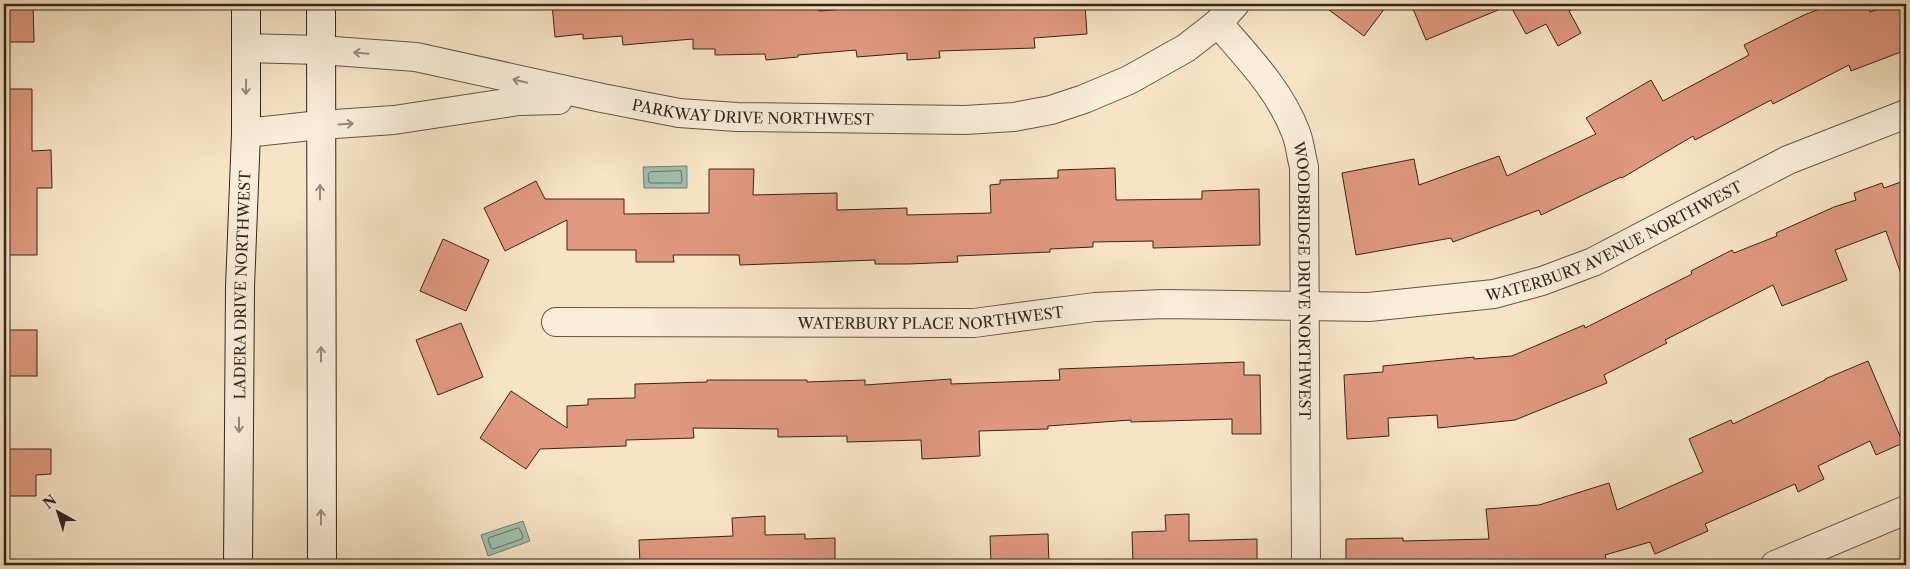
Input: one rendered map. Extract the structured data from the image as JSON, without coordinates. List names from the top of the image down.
{
  "streets": {
    "street": [
      "PARKWAY DRIVE NORTHWEST",
      "WATERBURY AVENUE NORTHWEST",
      "WOODBRIDGE DRIVE NORTHWEST",
      "LADERA DRIVE NORTHWEST",
      "WATERBURY PLACE NORTHWEST"
    ]
  },
  "crossings": [
    ["PARKWAY DRIVE NORTHWEST", "WOODBRIDGE DRIVE NORTHWEST"],
    ["PARKWAY DRIVE NORTHWEST", "LADERA DRIVE NORTHWEST"],
    ["WATERBURY AVENUE NORTHWEST", "WOODBRIDGE DRIVE NORTHWEST"],
    ["WATERBURY AVENUE NORTHWEST", "WATERBURY PLACE NORTHWEST"],
    ["WOODBRIDGE DRIVE NORTHWEST", "WATERBURY PLACE NORTHWEST"]
  ],
  "north": "top left"
}
